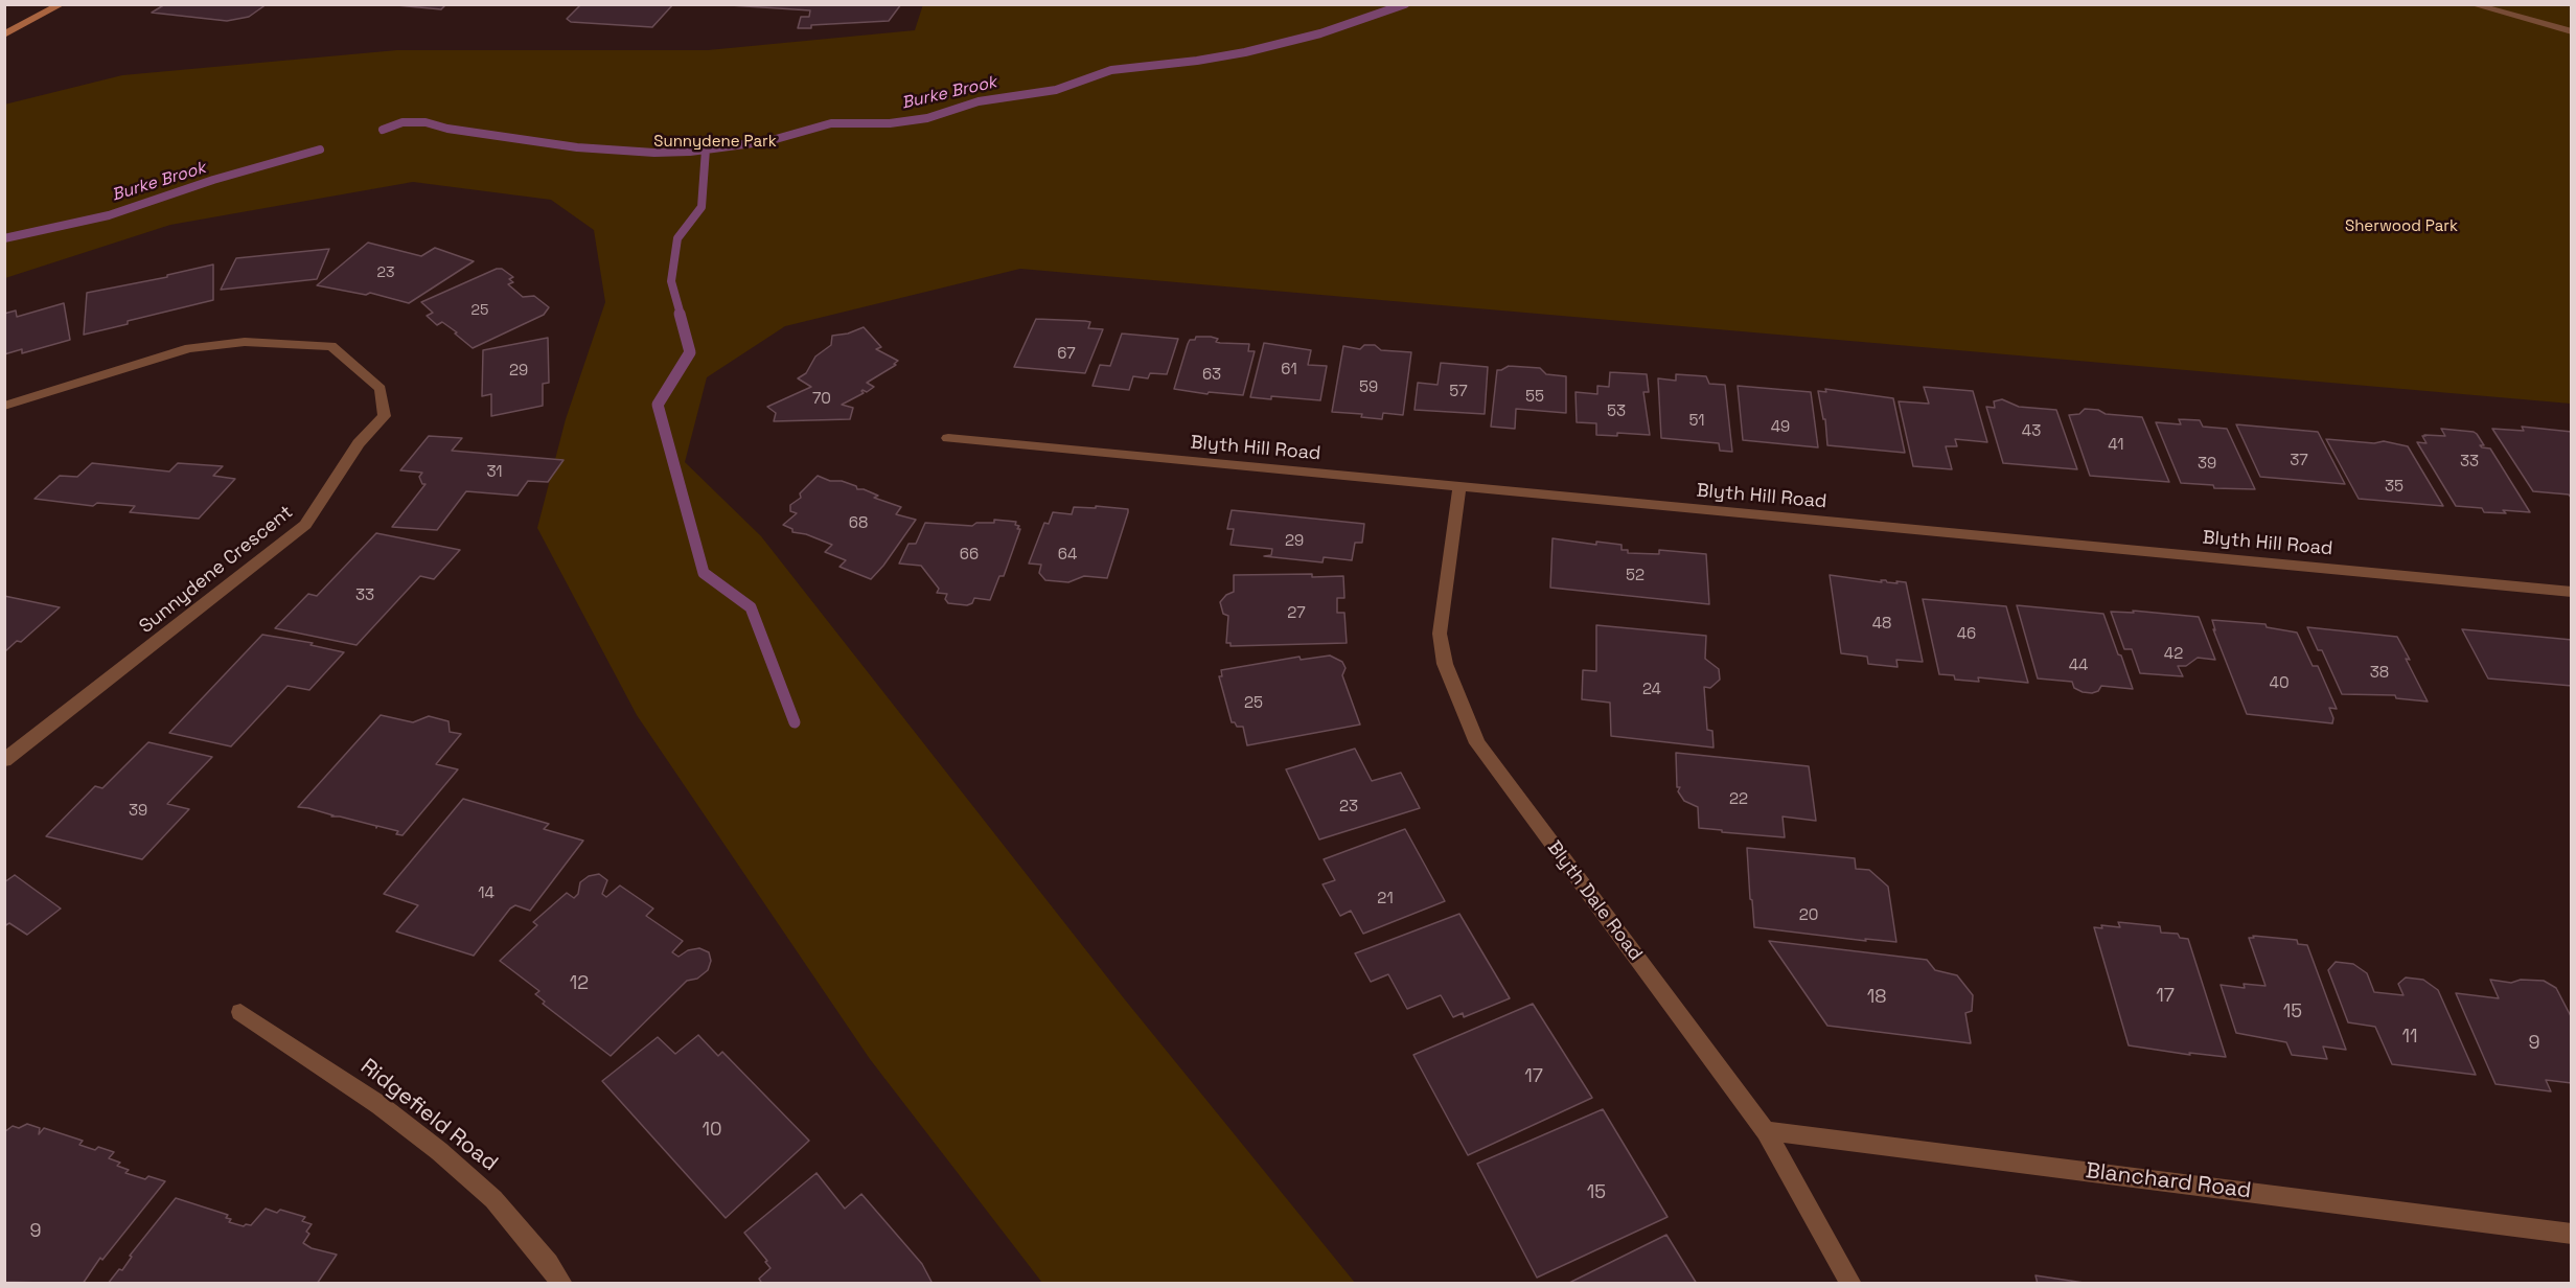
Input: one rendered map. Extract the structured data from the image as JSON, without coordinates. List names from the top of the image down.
{
  "streets": {
    "street": [
      "Blyth Hill Road",
      "Sunnydene Crescent",
      "Blyth Dale Road",
      "Ridgefield Road",
      "Blanchard Road"
    ]
  },
  "crossings": [
    ["Blyth Hill Road", "Blyth Dale Road"],
    ["Blyth Dale Road", "Blanchard Road"]
  ],
  "water": ["Burke Brook"],
  "parks": ["Sunnydene Park", "Sherwood Park"],
  "house_numbers": [
    "23",
    "25",
    "67",
    "61",
    "29",
    "63",
    "59",
    "57",
    "55",
    "70",
    "53",
    "51",
    "49",
    "43",
    "41",
    "37",
    "33",
    "39",
    "31",
    "35",
    "68",
    "29",
    "66",
    "64",
    "52",
    "33",
    "27",
    "48",
    "46",
    "42",
    "44",
    "38",
    "40",
    "24",
    "25",
    "22",
    "23",
    "39",
    "14",
    "21",
    "20",
    "12",
    "17",
    "18",
    "15",
    "11",
    "9",
    "17",
    "10",
    "15",
    "9"
  ]
}
